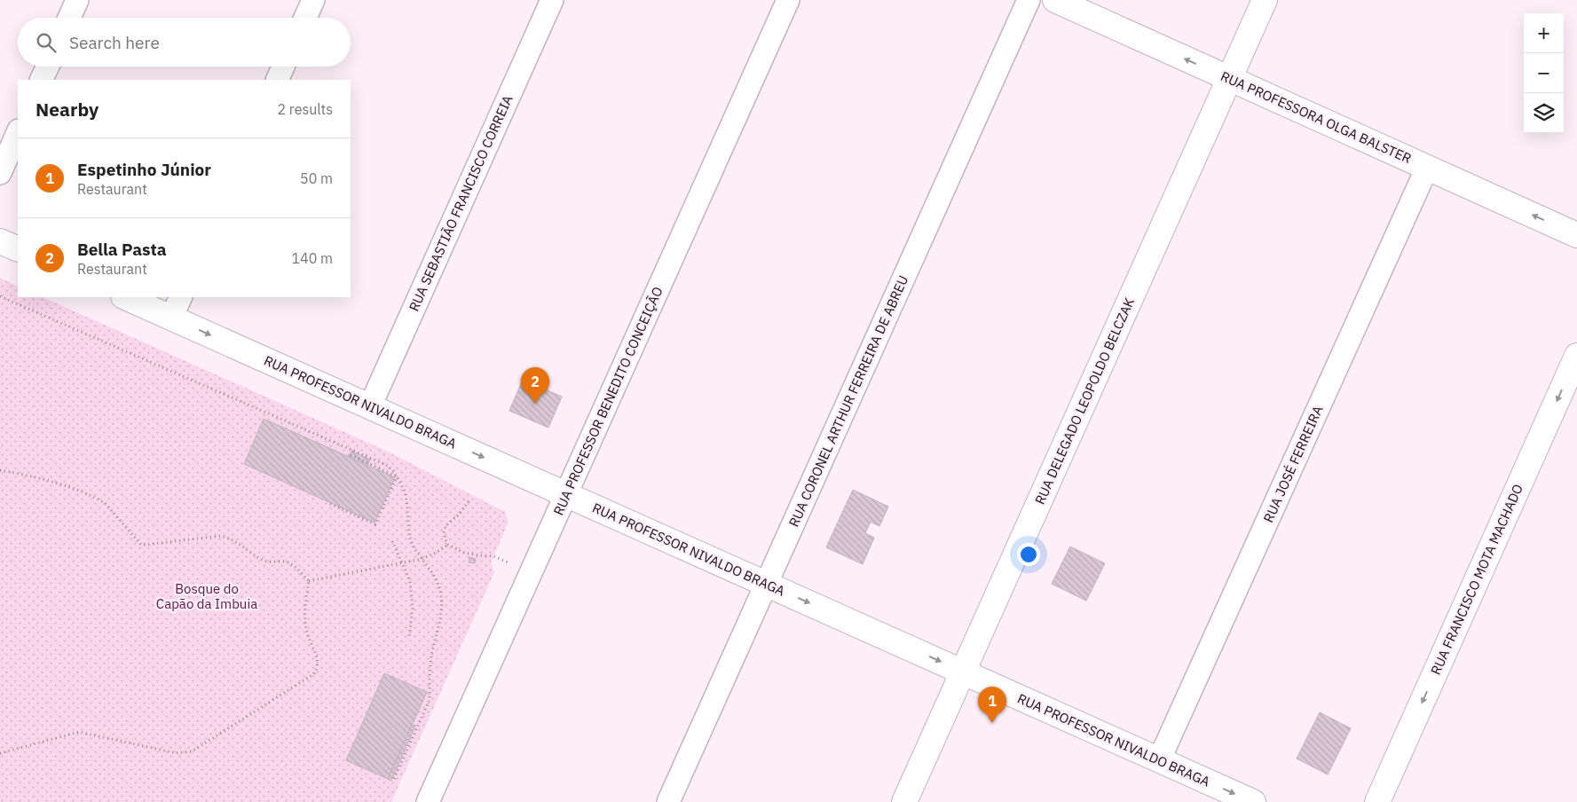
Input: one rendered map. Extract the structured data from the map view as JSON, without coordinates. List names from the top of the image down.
{
  "streets": {
    "main road": [
      "RUA PROFESSORA OLGA BALSTER",
      "RUA DELEGADO LEOPOLDO BELCZAK",
      "RUA PROFESSOR NIVALDO BRAGA",
      "RUA FRANCISCO MOTA MACHADO"
    ],
    "street": [
      "RUA SEBASTIÃO FRANCISCO CORREIA",
      "RUA PROFESSOR BENEDITO CONCEIÇÃO",
      "RUA CORONEL ARTHUR FERREIRA DE ABREU",
      "RUA JOSÉ FERREIRA"
    ]
  },
  "crossings": [
    ["RUA PROFESSORA OLGA BALSTER", "RUA DELEGADO LEOPOLDO BELCZAK"],
    ["RUA PROFESSORA OLGA BALSTER", "RUA JOSÉ FERREIRA"],
    ["RUA SEBASTIÃO FRANCISCO CORREIA", "RUA PROFESSOR NIVALDO BRAGA"],
    ["RUA PROFESSOR BENEDITO CONCEIÇÃO", "RUA PROFESSOR NIVALDO BRAGA"],
    ["RUA CORONEL ARTHUR FERREIRA DE ABREU", "RUA PROFESSOR NIVALDO BRAGA"],
    ["RUA DELEGADO LEOPOLDO BELCZAK", "RUA PROFESSOR NIVALDO BRAGA"],
    ["RUA PROFESSOR NIVALDO BRAGA", "RUA JOSÉ FERREIRA"]
  ],
  "one_way": ["RUA PROFESSORA OLGA BALSTER", "RUA PROFESSOR NIVALDO BRAGA", "RUA FRANCISCO MOTA MACHADO"],
  "parks": ["Bosque do Capão da Imbuia"],
  "page": {
    "map_buttons": ["+", "−"],
    "search": "Search here",
    "heading": ["Nearby", "2 results"],
    "list": [
      {
        "mark": "1",
        "name": "Espetinho Júnior",
        "note": "Restaurant",
        "value": "50 m"
      },
      {
        "mark": "2",
        "name": "Bella Pasta",
        "note": "Restaurant",
        "value": "140 m"
      }
    ],
    "pins": ["2", "1"]
  }
}
